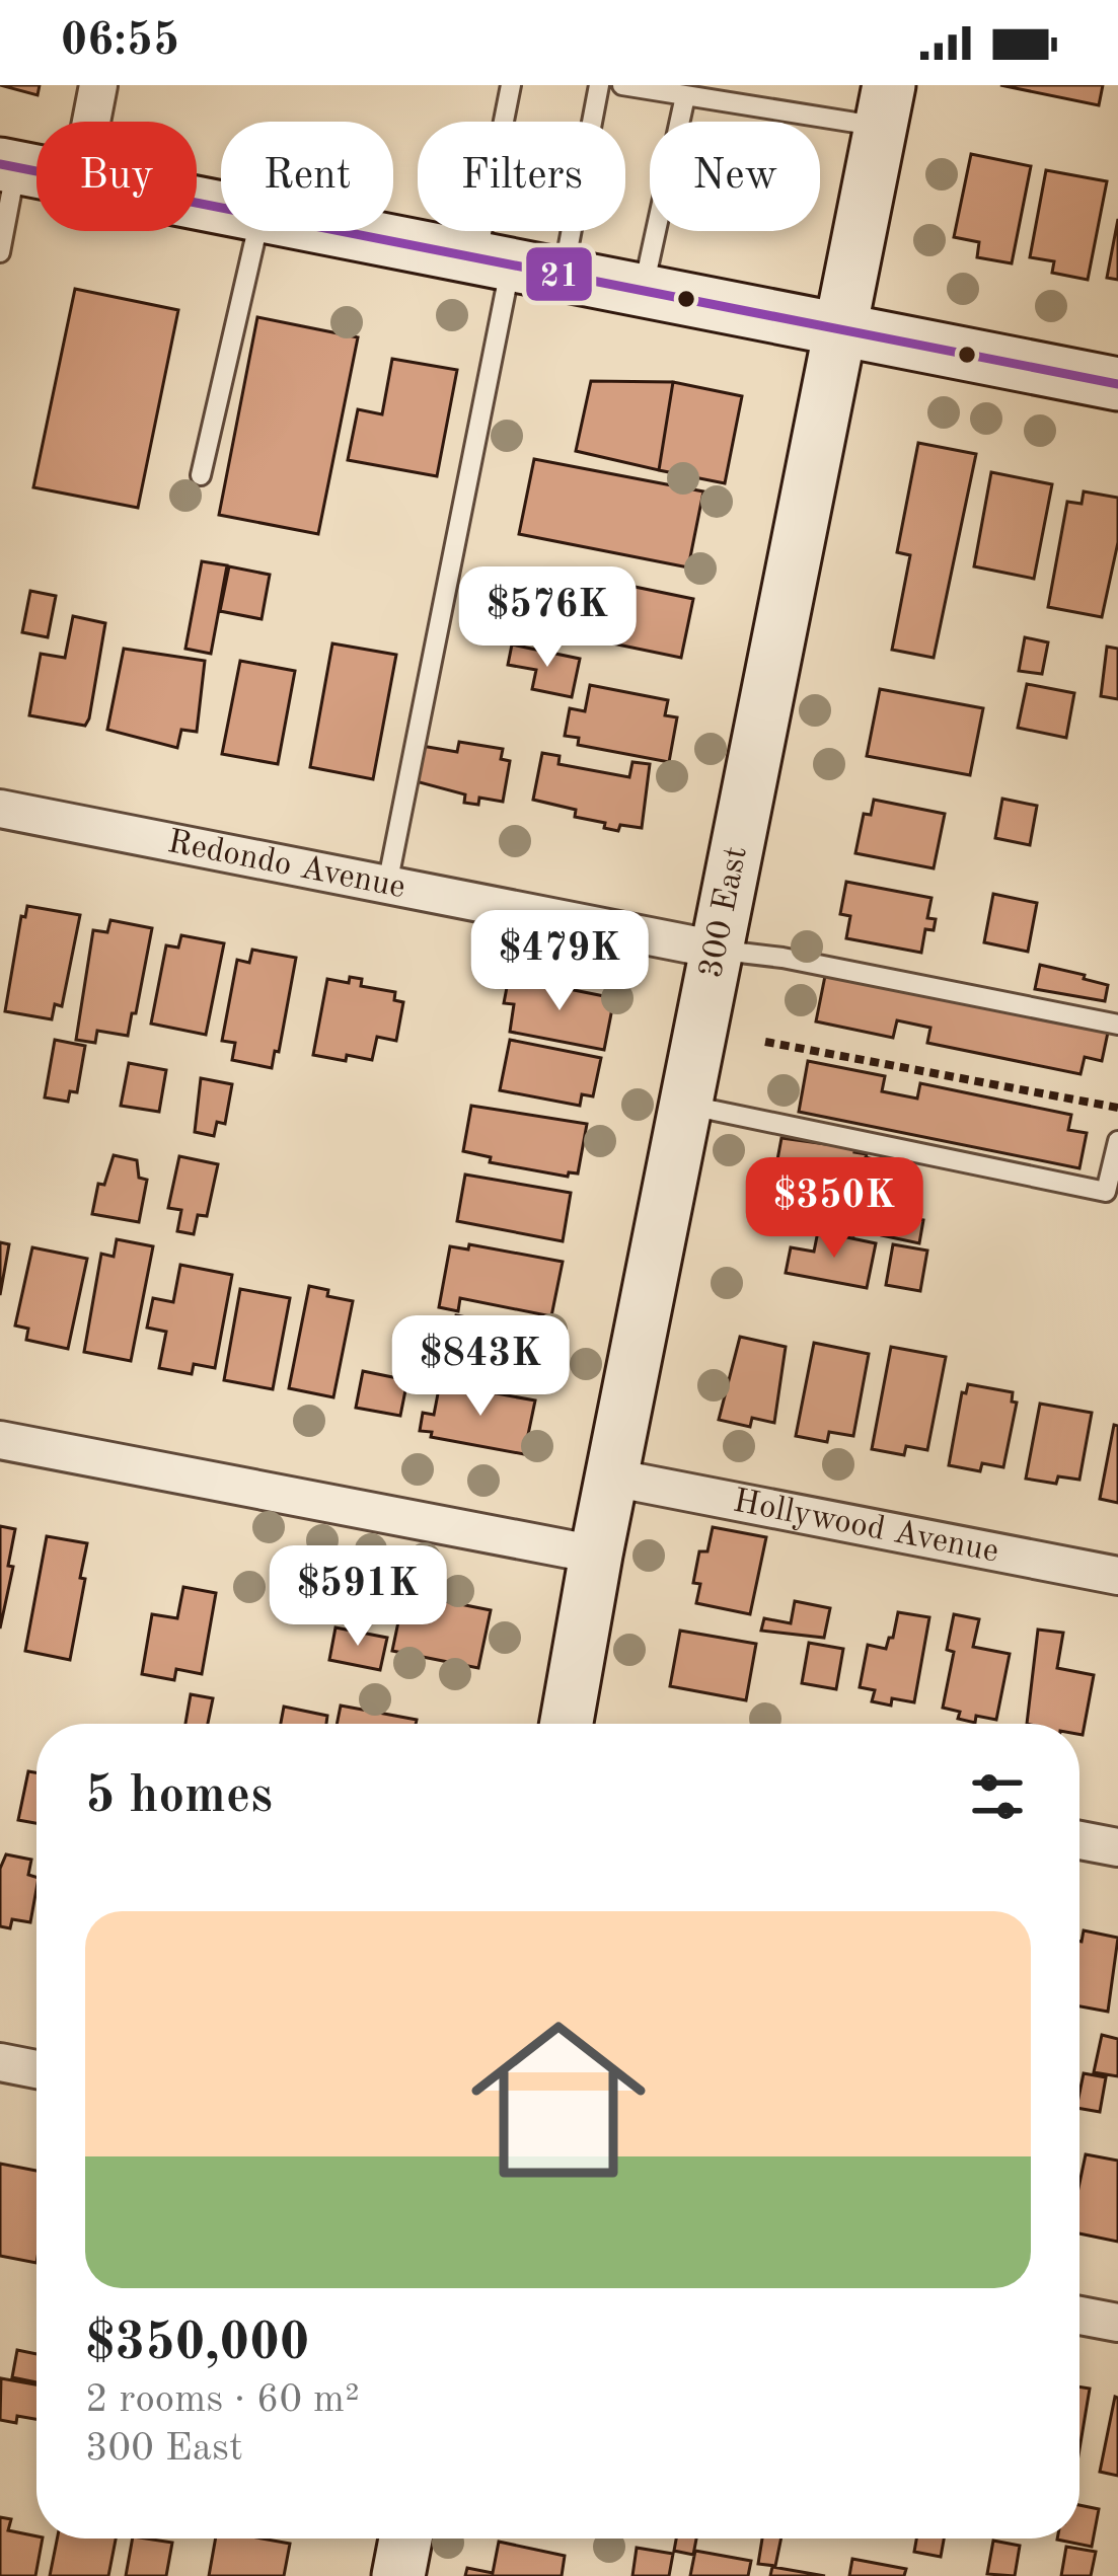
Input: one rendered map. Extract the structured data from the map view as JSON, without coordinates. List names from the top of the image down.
{
  "streets": {
    "street": ["Redondo Avenue", "300 East", "Hollywood Avenue"]
  },
  "crossings": [
    ["Redondo Avenue", "300 East"],
    ["300 East", "Hollywood Avenue"]
  ],
  "lines": ["transit line 21"],
  "page": {
    "status": "06:55",
    "chip": [
      "Buy",
      "Rent",
      "Filters",
      "New"
    ],
    "price": [
      "$576K",
      "$479K",
      "$350K",
      "$843K",
      "$591K"
    ],
    "heading": "5 homes",
    "list": [
      {
        "name": "$350,000",
        "note": "2 rooms · 60 m² · 300 East"
      }
    ]
  }
}
